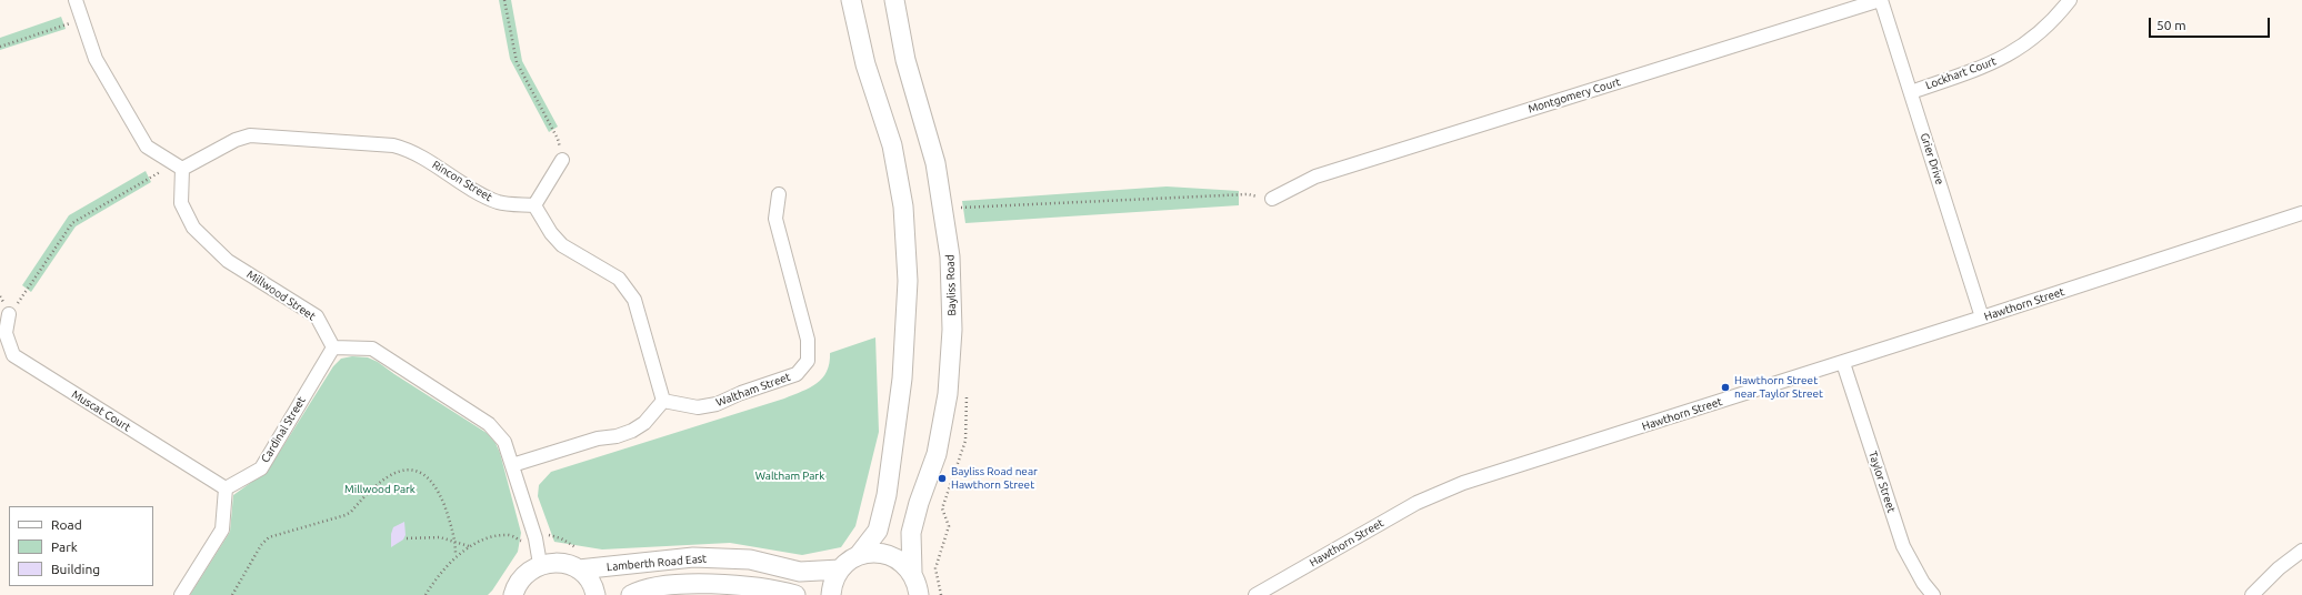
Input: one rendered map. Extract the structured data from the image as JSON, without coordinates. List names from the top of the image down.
{
  "streets": {
    "street": [
      "Lockhart Court",
      "Montgomery Court",
      "Grier Drive",
      "Rincon Street",
      "Bayliss Road",
      "Millwood Street",
      "Hawthorn Street",
      "Waltham Street",
      "Muscat Court",
      "Cardinal Street",
      "Taylor Street",
      "Lamberth Road East"
    ]
  },
  "crossings": [
    ["Lockhart Court", "Grier Drive"],
    ["Montgomery Court", "Grier Drive"],
    ["Grier Drive", "Hawthorn Street"],
    ["Rincon Street", "Millwood Street"],
    ["Millwood Street", "Cardinal Street"],
    ["Hawthorn Street", "Taylor Street"],
    ["Muscat Court", "Cardinal Street"]
  ],
  "parks": ["Waltham Park", "Millwood Park"],
  "places": ["Hawthorn Street near Taylor Street", "Bayliss Road near Hawthorn Street"],
  "legend": ["Road", "Park", "Building"],
  "scale_bar": "50 m"
}
